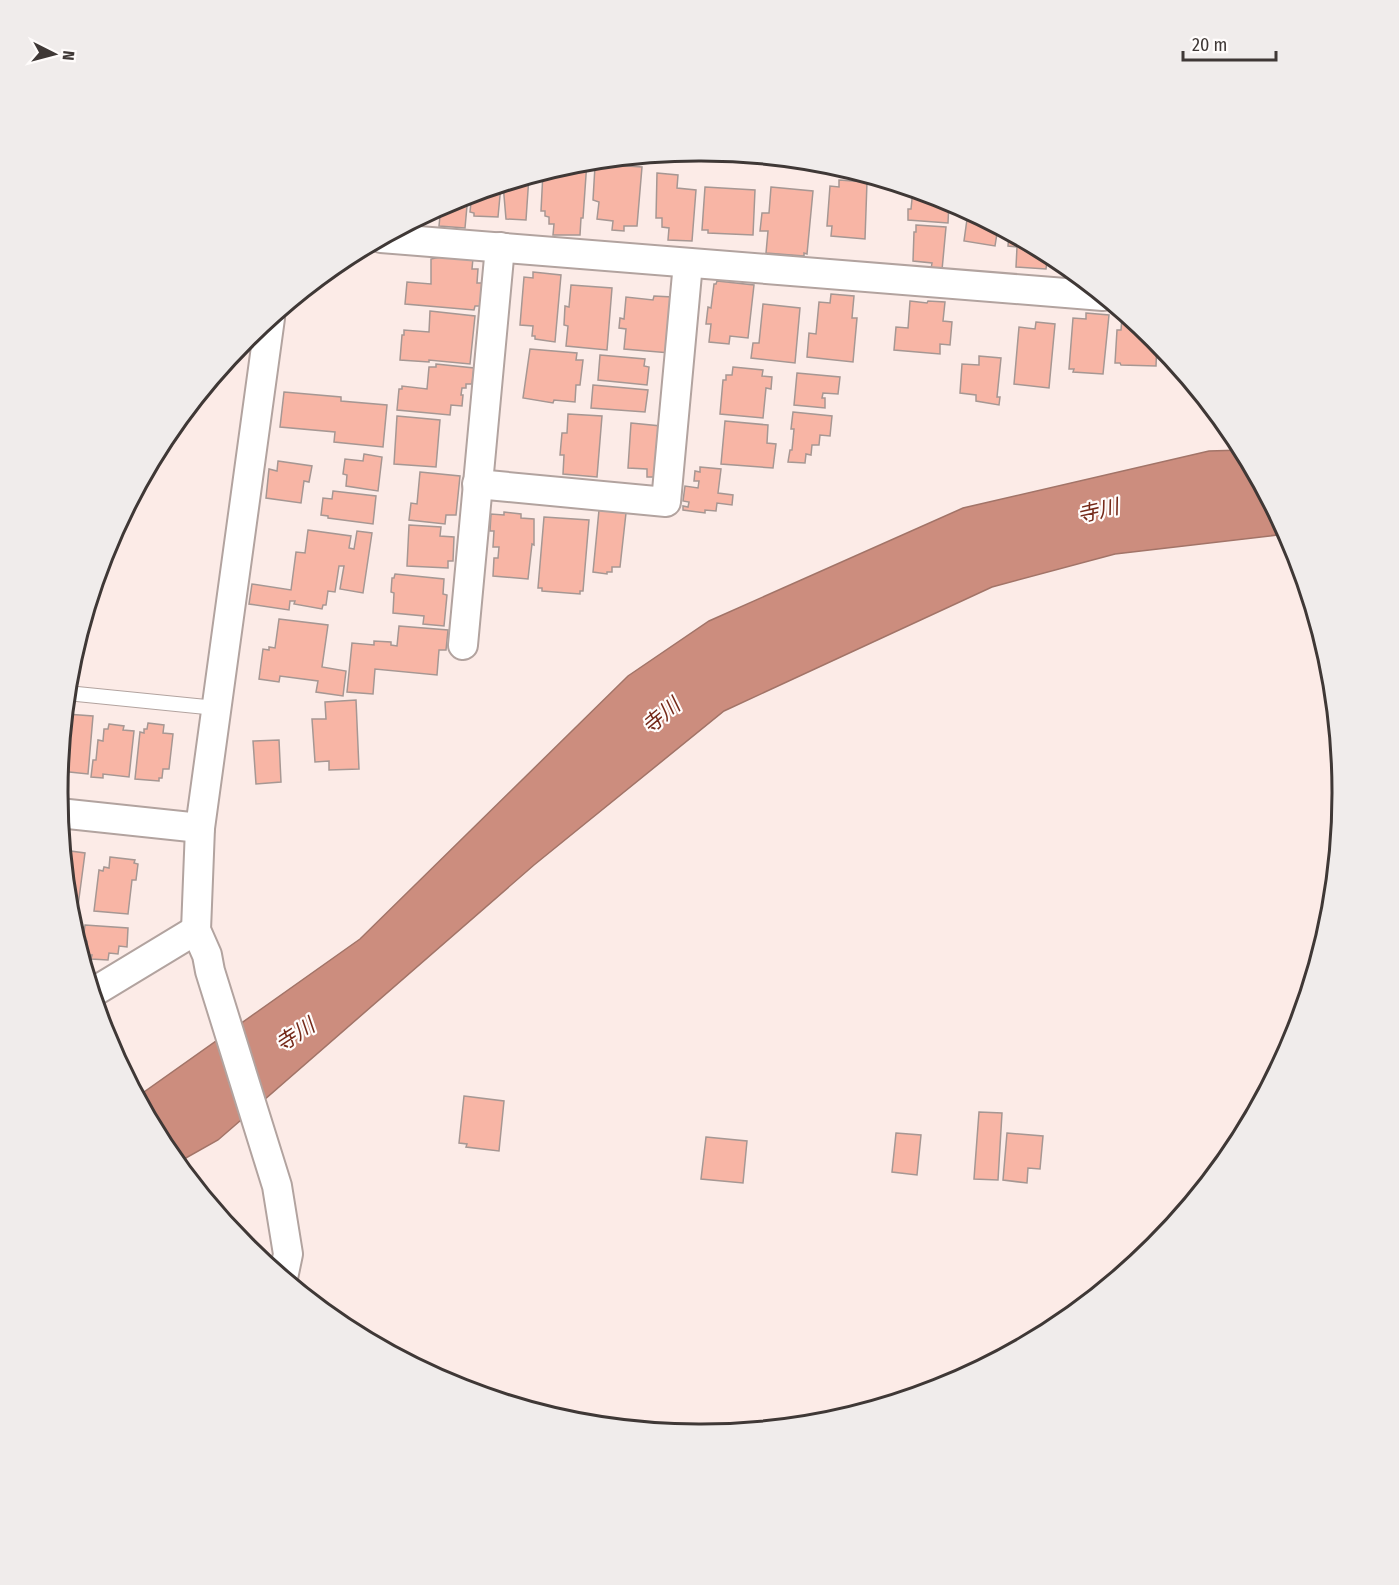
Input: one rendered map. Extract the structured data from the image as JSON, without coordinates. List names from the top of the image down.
{
  "water": ["寺川"],
  "scale_bar": "20 m",
  "north": "right"
}
